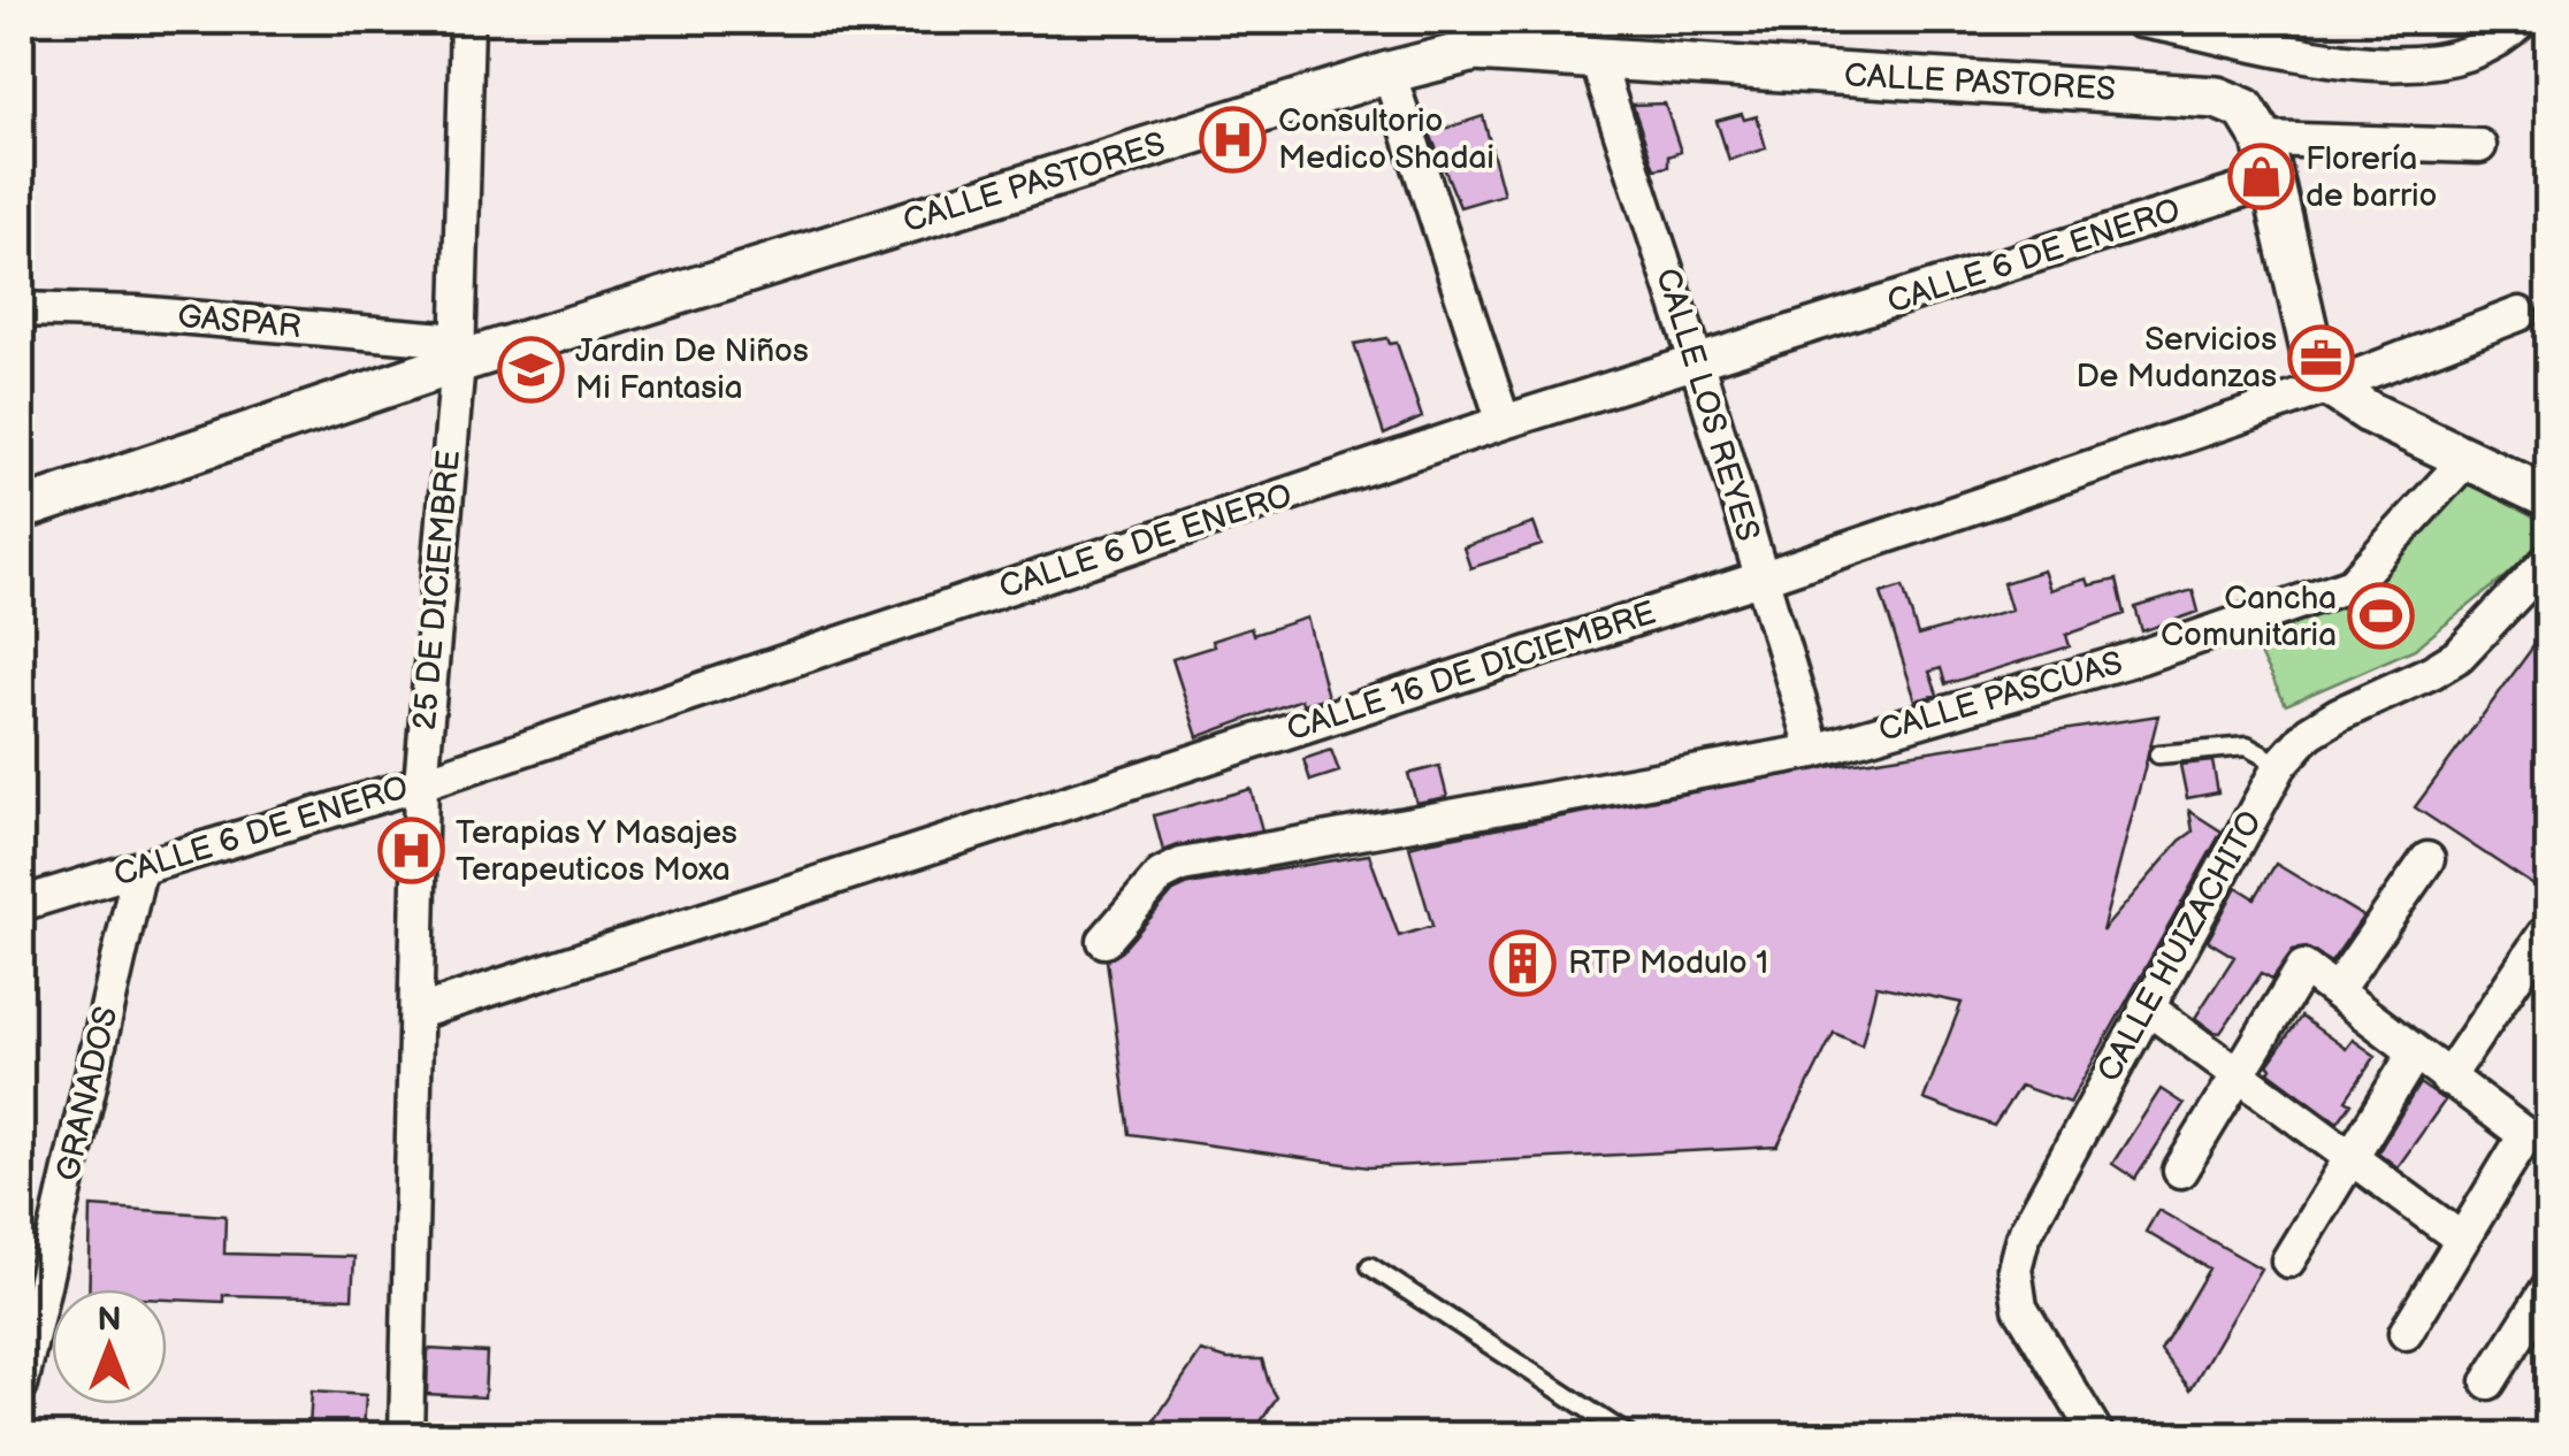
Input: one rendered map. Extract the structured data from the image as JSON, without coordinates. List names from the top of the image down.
{
  "streets": {
    "street": [
      "CALLE PASTORES",
      "CALLE 6 DE ENERO",
      "GASPAR",
      "CALLE LOS REYES",
      "25 DE DICIEMBRE",
      "CALLE 16 DE DICIEMBRE",
      "CALLE PASCUAS",
      "CALLE HUIZACHITO",
      "GRANADOS"
    ]
  },
  "crossings": [
    ["CALLE PASTORES", "GASPAR"],
    ["CALLE PASTORES", "CALLE LOS REYES"],
    ["CALLE PASTORES", "25 DE DICIEMBRE"],
    ["CALLE 6 DE ENERO", "CALLE LOS REYES"],
    ["CALLE 6 DE ENERO", "25 DE DICIEMBRE"],
    ["CALLE 6 DE ENERO", "GRANADOS"],
    ["GASPAR", "25 DE DICIEMBRE"],
    ["CALLE LOS REYES", "CALLE 16 DE DICIEMBRE"],
    ["CALLE LOS REYES", "CALLE PASCUAS"],
    ["25 DE DICIEMBRE", "CALLE 16 DE DICIEMBRE"]
  ],
  "places": {
    "hospital": ["Consultorio Medico Shadai", "Terapias Y Masajes Terapeuticos Moxa"],
    "shop": ["Florería de barrio"],
    "office": ["Servicios De Mudanzas"],
    "school or university": ["Jardin De Niños Mi Fantasia"],
    "sports": ["Cancha Comunitaria"],
    "building": ["RTP Modulo 1"]
  },
  "north": "top"
}
